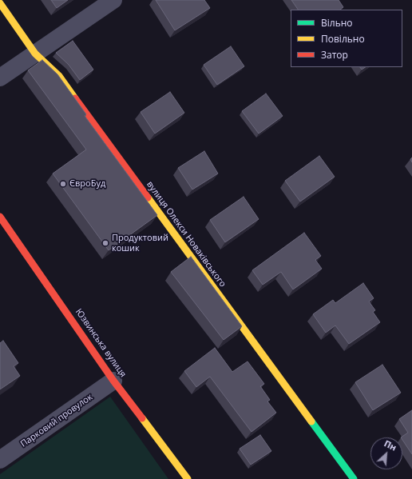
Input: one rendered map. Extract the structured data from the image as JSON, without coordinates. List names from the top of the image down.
{
  "streets": {
    "street": ["вулиця Олекси Новаківського", "Юзвинська вулиця", "Парковий провулок"]
  },
  "crossings": [
    ["Юзвинська вулиця", "Парковий провулок"]
  ],
  "places": ["ЄвроБуд", "Продуктовий кошик"],
  "legend": ["Вільно", "Повільно", "Затор"],
  "north": "top right"
}
